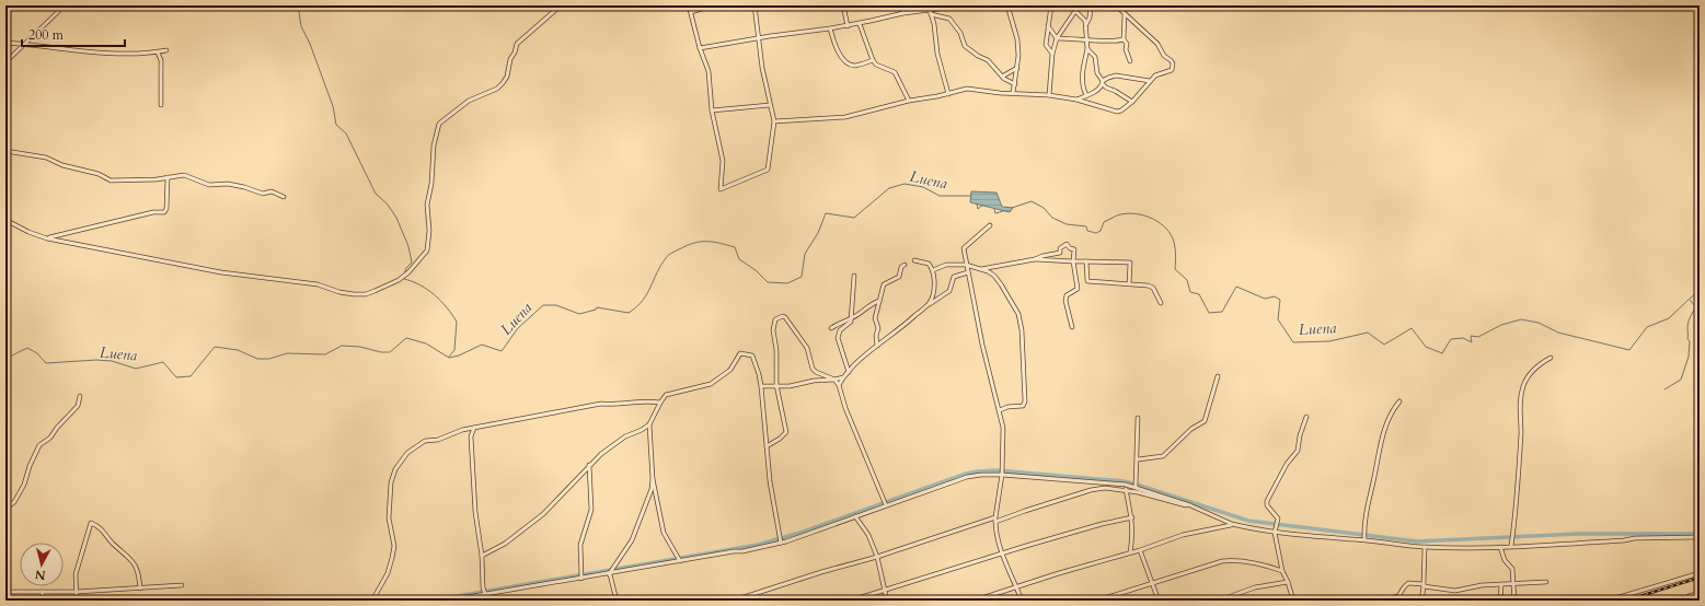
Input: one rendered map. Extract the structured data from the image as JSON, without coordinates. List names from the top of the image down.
{
  "water": ["Luena"],
  "scale_bar": "200 m",
  "north": "bottom"
}
